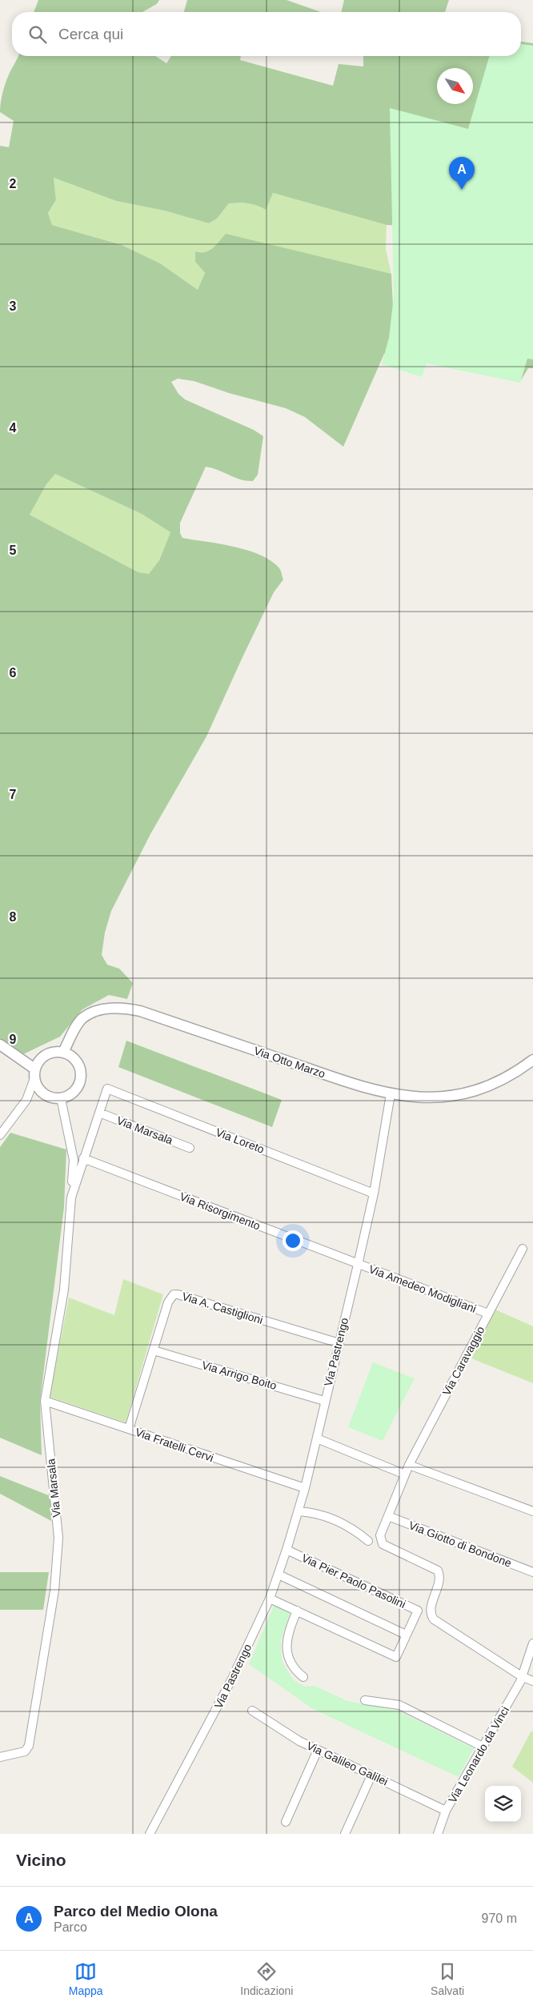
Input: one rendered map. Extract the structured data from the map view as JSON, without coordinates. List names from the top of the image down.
{
  "streets": {
    "street": [
      "Via Otto Marzo",
      "Via Marsala",
      "Via Loreto",
      "Via Risorgimento",
      "Via Amedeo Modigliani",
      "Via A. Castiglioni",
      "Via Pastrengo",
      "Via Caravaggio",
      "Via Arrigo Boito",
      "Via Fratelli Cervi",
      "Via Giotto di Bondone",
      "Via Pier Paolo Pasolini",
      "Via Leonardo da Vinci",
      "Via Galileo Galilei"
    ]
  },
  "crossings": [
    ["Via Otto Marzo", "Via Marsala"],
    ["Via Otto Marzo", "Via Pastrengo"],
    ["Via Marsala", "Via Loreto"],
    ["Via Marsala", "Via Risorgimento"],
    ["Via Marsala", "Via Fratelli Cervi"],
    ["Via Loreto", "Via Pastrengo"],
    ["Via Risorgimento", "Via Amedeo Modigliani"],
    ["Via Risorgimento", "Via Pastrengo"],
    ["Via Amedeo Modigliani", "Via Pastrengo"],
    ["Via Amedeo Modigliani", "Via Caravaggio"],
    ["Via A. Castiglioni", "Via Pastrengo"],
    ["Via A. Castiglioni", "Via Arrigo Boito"],
    ["Via A. Castiglioni", "Via Fratelli Cervi"],
    ["Via Pastrengo", "Via Arrigo Boito"],
    ["Via Pastrengo", "Via Fratelli Cervi"],
    ["Via Pastrengo", "Via Pier Paolo Pasolini"],
    ["Via Caravaggio", "Via Giotto di Bondone"],
    ["Via Caravaggio", "Via Leonardo da Vinci"],
    ["Via Leonardo da Vinci", "Via Galileo Galilei"]
  ],
  "north": "bottom right",
  "page": {
    "search": "Cerca qui",
    "pins": "A",
    "heading": "Vicino",
    "list": [
      {
        "mark": "A",
        "name": "Parco del Medio Olona",
        "note": "Parco",
        "value": "970 m"
      }
    ],
    "nav": ["Mappa", "Indicazioni", "Salvati"]
  },
  "grid": {
    "rows": [
      "2",
      "3",
      "4",
      "5",
      "6",
      "7",
      "8",
      "9"
    ]
  }
}
